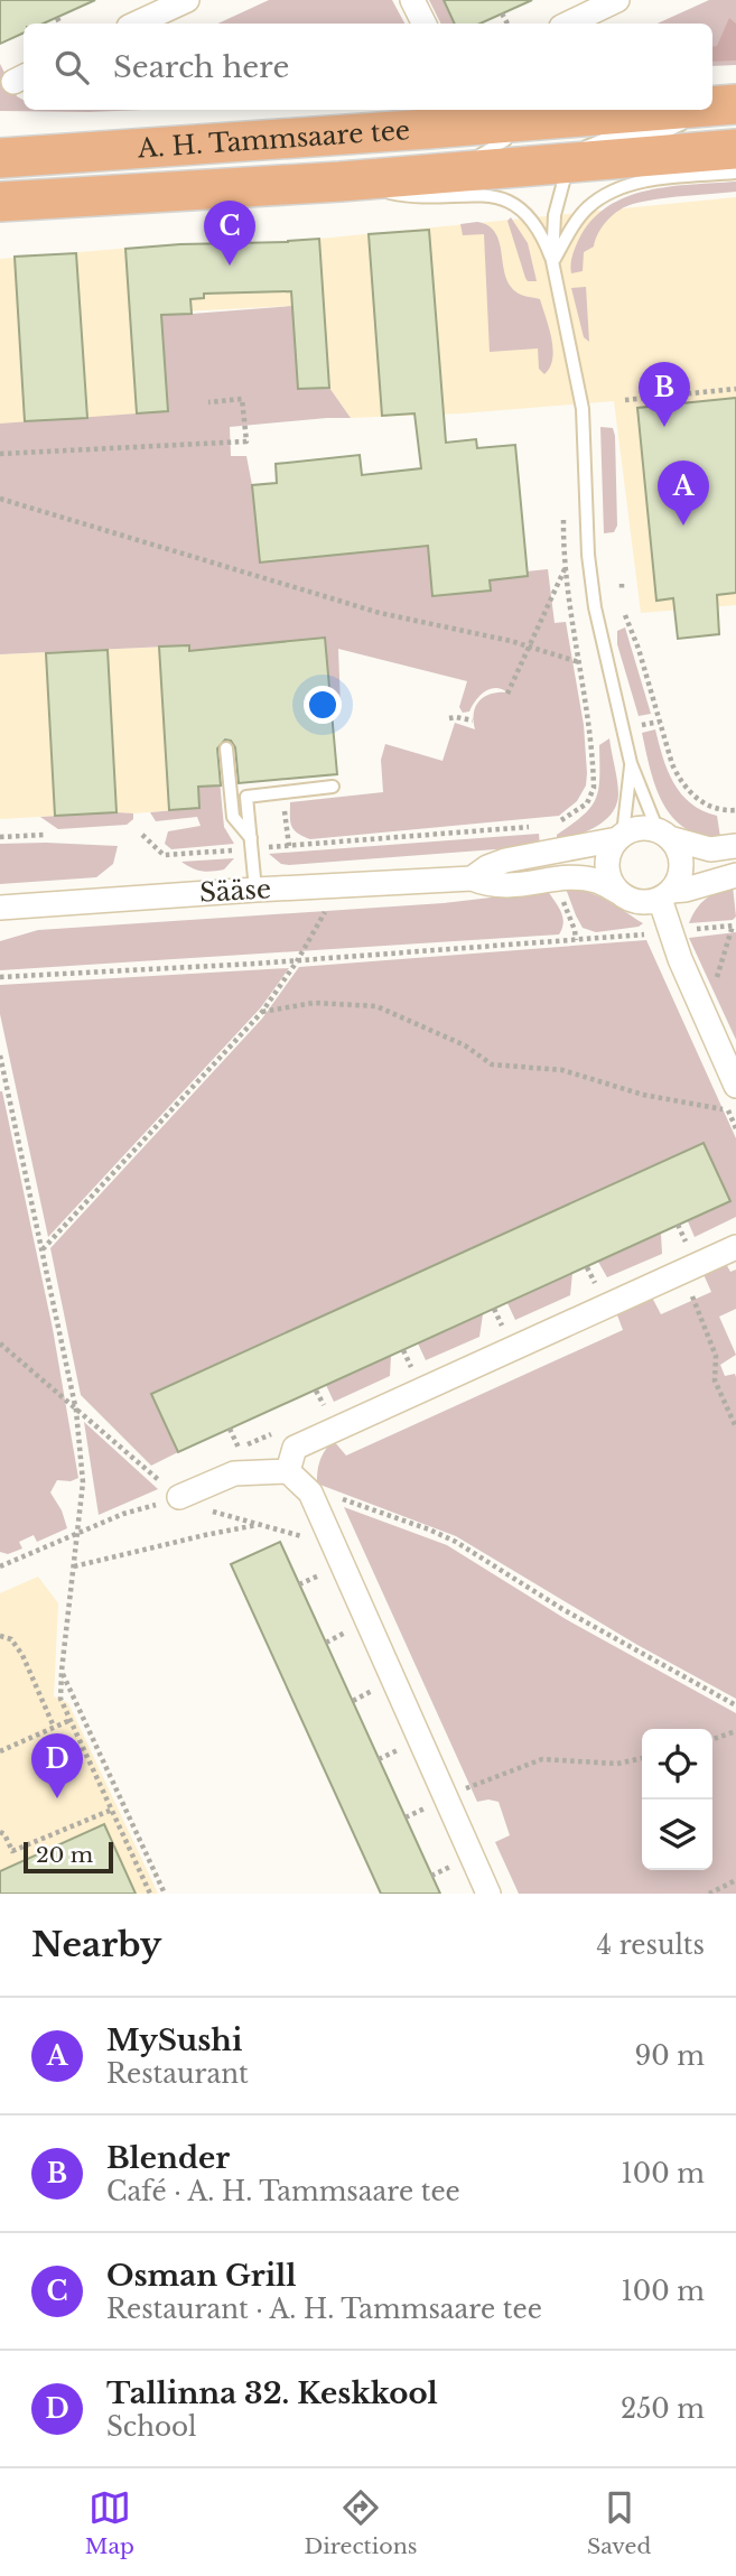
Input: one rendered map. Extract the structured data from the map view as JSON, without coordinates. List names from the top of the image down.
{
  "streets": {
    "main road": ["A. H. Tammsaare tee"],
    "street": ["Sääse"]
  },
  "scale_bar": "20 m",
  "page": {
    "search": "Search here",
    "pins": [
      "C",
      "B",
      "A",
      "D"
    ],
    "scale": "20 m",
    "heading": ["Nearby", "4 results"],
    "list": [
      {
        "mark": "A",
        "name": "MySushi",
        "note": "Restaurant",
        "value": "90 m"
      },
      {
        "mark": "B",
        "name": "Blender",
        "note": "Café · A. H. Tammsaare tee",
        "value": "100 m"
      },
      {
        "mark": "C",
        "name": "Osman Grill",
        "note": "Restaurant · A. H. Tammsaare tee",
        "value": "100 m"
      },
      {
        "mark": "D",
        "name": "Tallinna 32. Keskkool",
        "note": "School",
        "value": "250 m"
      }
    ],
    "nav": ["Map", "Directions", "Saved"]
  }
}
